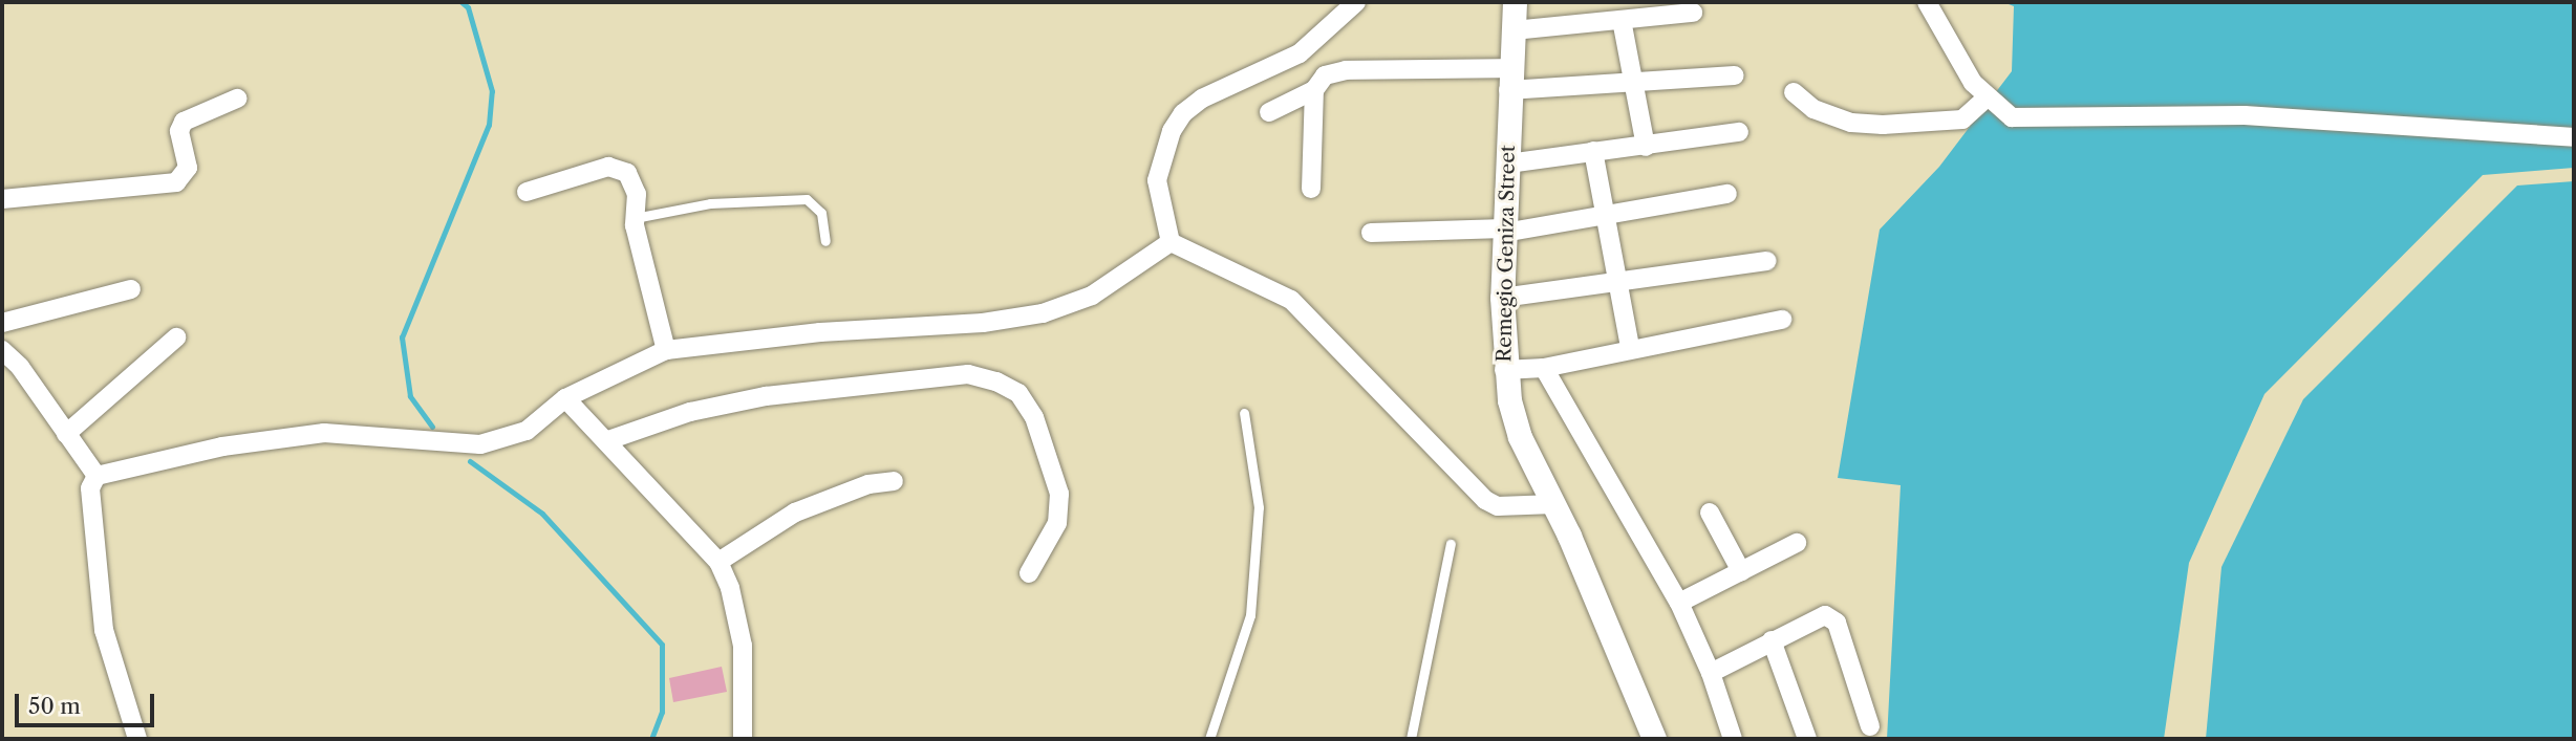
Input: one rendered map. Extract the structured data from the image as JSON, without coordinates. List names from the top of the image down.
{
  "streets": {
    "street": ["Remegio Geniza Street"]
  },
  "scale_bar": "50 m"
}
